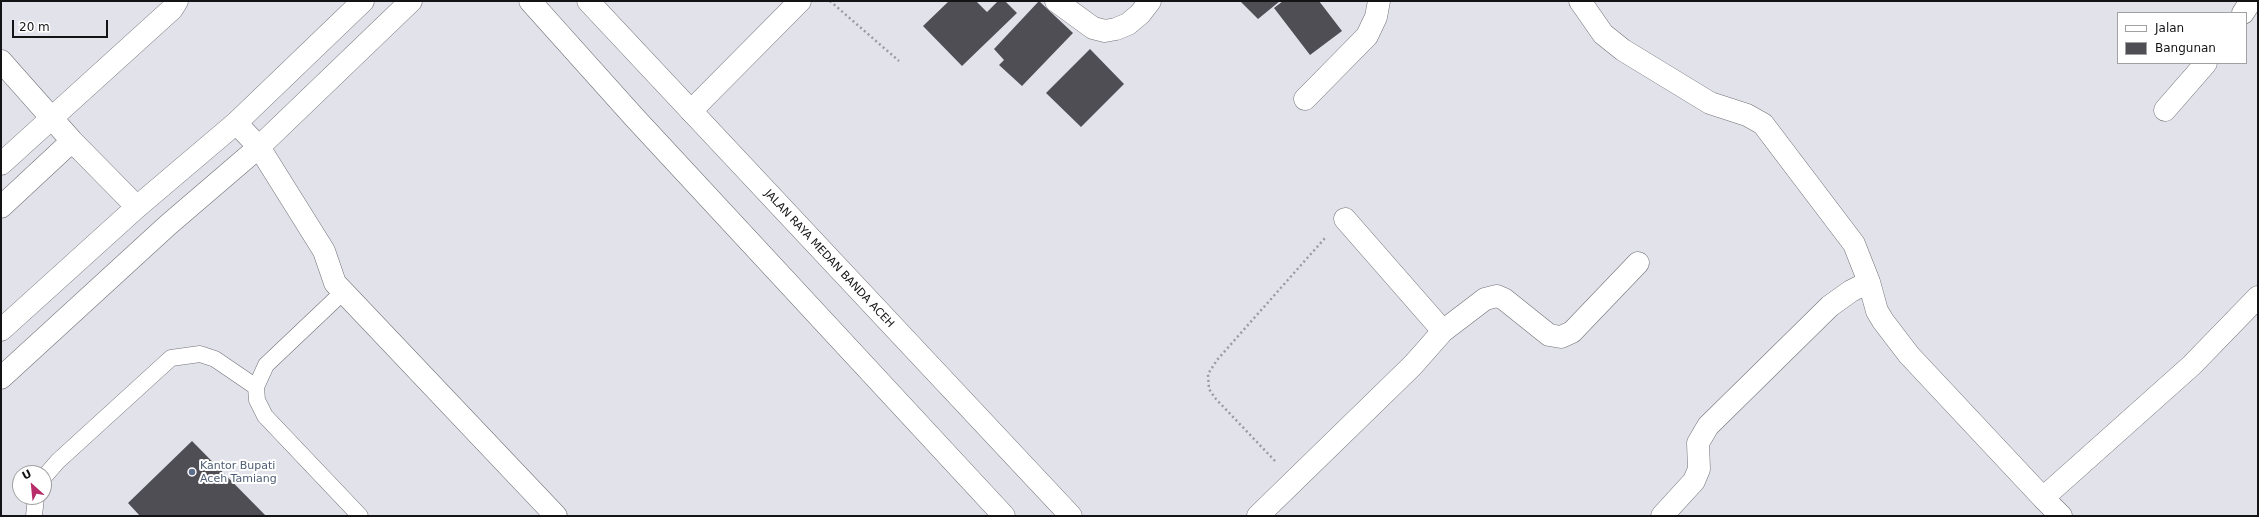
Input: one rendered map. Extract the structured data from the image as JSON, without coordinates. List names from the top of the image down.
{
  "streets": {
    "main road": ["JALAN RAYA MEDAN BANDA ACEH"]
  },
  "places": ["Kantor Bupati Aceh Tamiang"],
  "legend": ["Jalan", "Bangunan"],
  "scale_bar": "20 m",
  "north": "top left"
}
